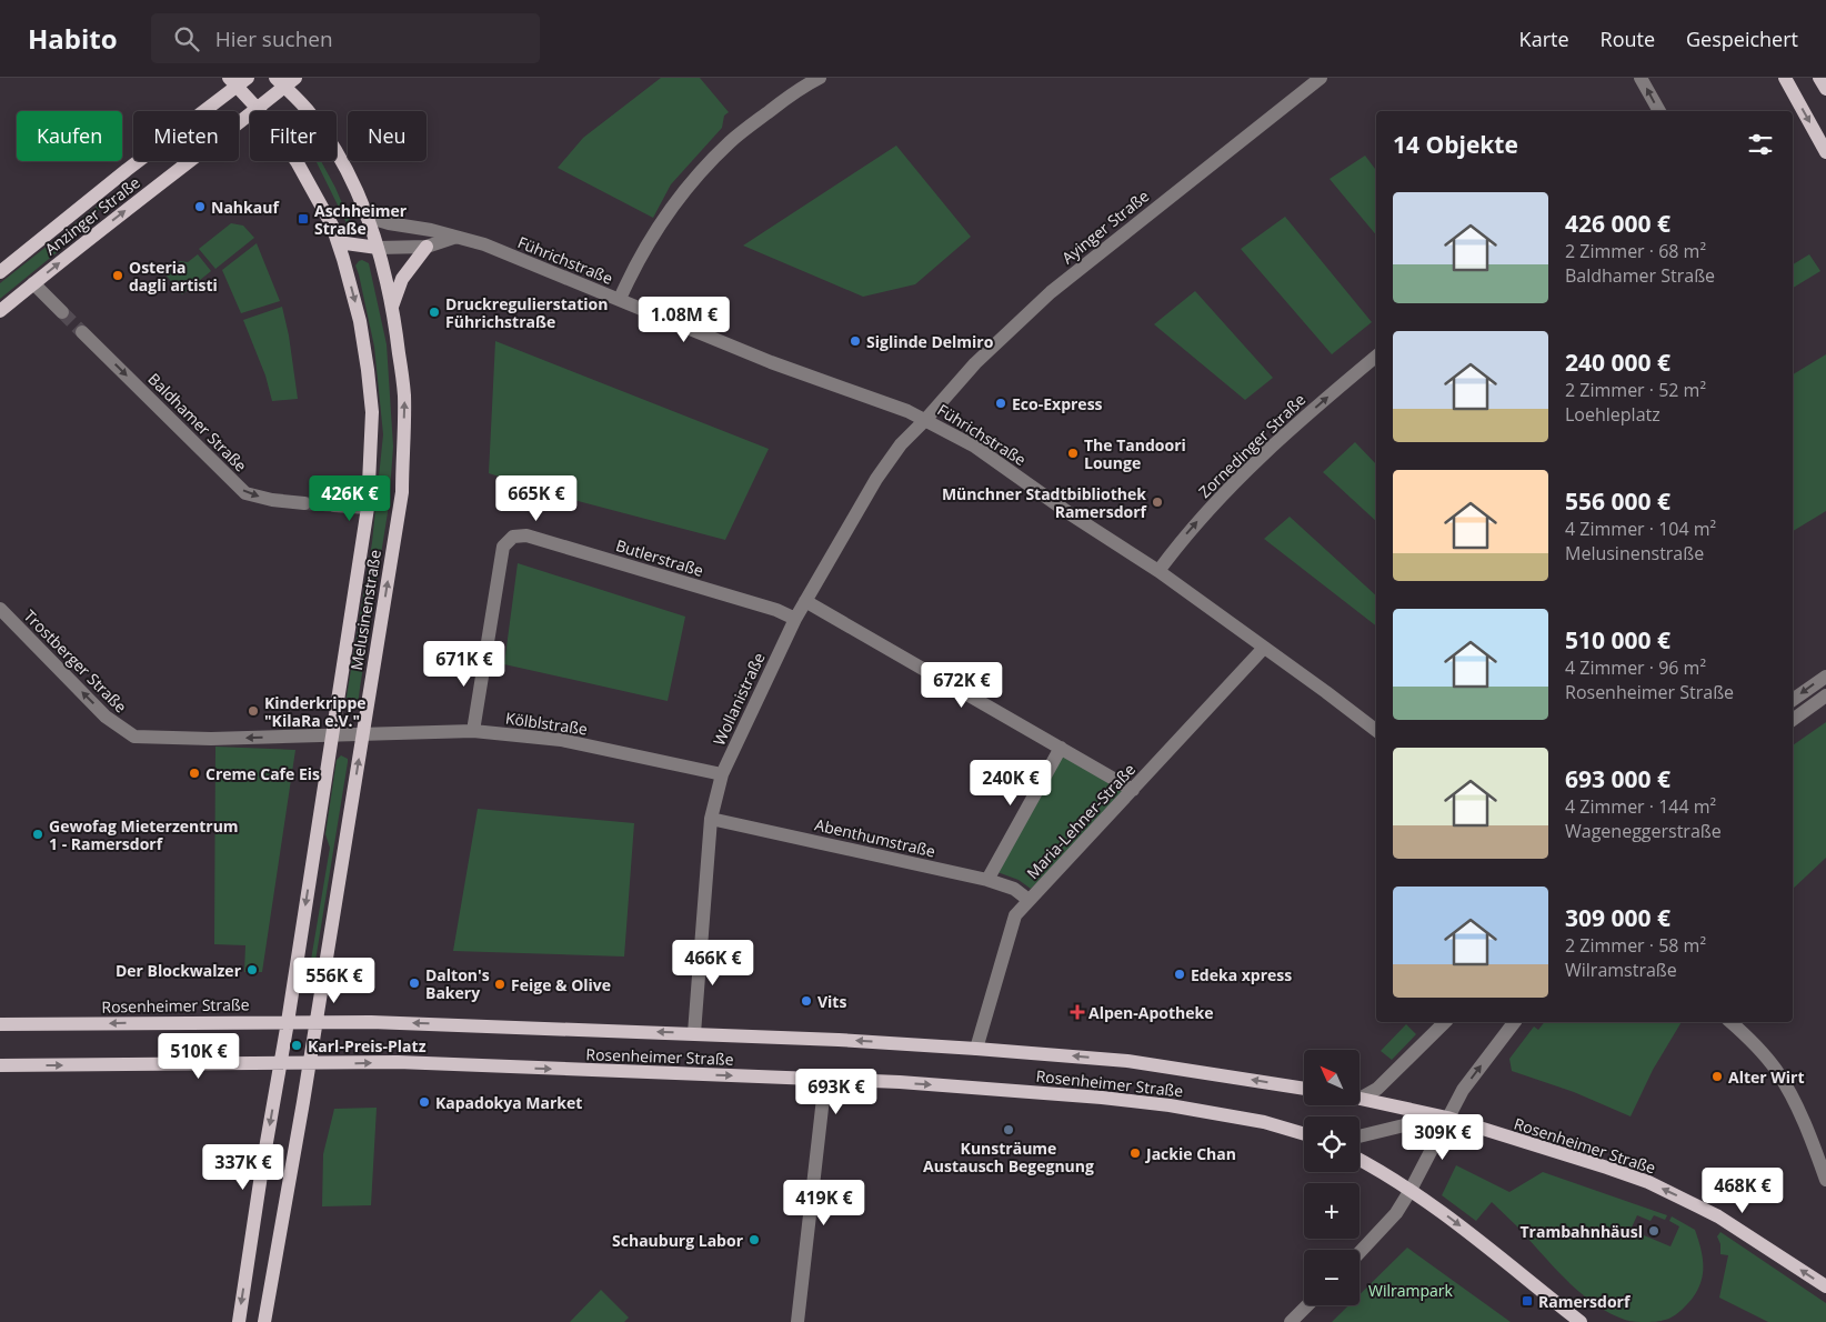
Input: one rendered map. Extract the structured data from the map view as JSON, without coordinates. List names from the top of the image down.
{
  "streets": {
    "main road": ["Anzinger Straße", "Melusinenstraße", "Rosenheimer Straße"],
    "street": [
      "Ayinger Straße",
      "Führichstraße",
      "Baldhamer Straße",
      "Zornedinger Straße",
      "Butlerstraße",
      "Trostberger Straße",
      "Wollanistraße",
      "Kölblstraße",
      "Maria-Lehner-Straße",
      "Abenthumstraße"
    ]
  },
  "crossings": [
    ["Anzinger Straße", "Melusinenstraße"],
    ["Ayinger Straße", "Führichstraße"],
    ["Ayinger Straße", "Wollanistraße"],
    ["Führichstraße", "Zornedinger Straße"],
    ["Führichstraße", "Melusinenstraße"],
    ["Führichstraße", "Wollanistraße"],
    ["Führichstraße", "Maria-Lehner-Straße"],
    ["Butlerstraße", "Wollanistraße"],
    ["Butlerstraße", "Kölblstraße"],
    ["Melusinenstraße", "Trostberger Straße"],
    ["Melusinenstraße", "Kölblstraße"],
    ["Melusinenstraße", "Rosenheimer Straße"],
    ["Trostberger Straße", "Kölblstraße"],
    ["Wollanistraße", "Kölblstraße"],
    ["Wollanistraße", "Abenthumstraße"],
    ["Wollanistraße", "Rosenheimer Straße"],
    ["Maria-Lehner-Straße", "Abenthumstraße"],
    ["Maria-Lehner-Straße", "Rosenheimer Straße"]
  ],
  "one_way": ["Baldhamer Straße", "Zornedinger Straße", "Trostberger Straße"],
  "parks": ["Wilrampark"],
  "places": {
    "other": [
      "Nahkauf",
      "Osteria dagli artisti",
      "Druckregulierstation Führichstraße",
      "Siglinde Delmiro",
      "Eco-Express",
      "The Tandoori Lounge",
      "Münchner Stadtbibliothek Ramersdorf",
      "Kinderkrippe \"KilaRa e.V.\"",
      "Creme Cafe Eis",
      "Gewofag Mieterzentrum 1 - Ramersdorf",
      "Der Blockwalzer",
      "Edeka xpress",
      "Dalton's Bakery",
      "Feige & Olive",
      "Vits",
      "Karl-Preis-Platz",
      "Alter Wirt",
      "Kapadokya Market",
      "Kunsträume Austausch Begegnung",
      "Jackie Chan",
      "Trambahnhäusl",
      "Schauburg Labor"
    ],
    "transit": ["Aschheimer Straße", "Ramersdorf"],
    "health": ["Alpen-Apotheke"]
  },
  "north": "top left",
  "page": {
    "header": "Habito",
    "search": "Hier suchen",
    "nav": ["Karte", "Route", "Gespeichert"],
    "chip": [
      "Kaufen",
      "Mieten",
      "Filter",
      "Neu"
    ],
    "heading": "14 Objekte",
    "list": [
      {
        "name": "426 000 €",
        "note": "2 Zimmer · 68 m² · Baldhamer Straße"
      },
      {
        "name": "240 000 €",
        "note": "2 Zimmer · 52 m² · Loehleplatz"
      },
      {
        "name": "556 000 €",
        "note": "4 Zimmer · 104 m² · Melusinenstraße"
      },
      {
        "name": "510 000 €",
        "note": "4 Zimmer · 96 m² · Rosenheimer Straße"
      },
      {
        "name": "693 000 €",
        "note": "4 Zimmer · 144 m² · Wageneggerstraße"
      },
      {
        "name": "309 000 €",
        "note": "2 Zimmer · 58 m² · Wilramstraße"
      }
    ],
    "price": [
      "1.08M €",
      "426K €",
      "665K €",
      "671K €",
      "672K €",
      "240K €",
      "466K €",
      "556K €",
      "510K €",
      "693K €",
      "309K €",
      "337K €",
      "468K €",
      "419K €"
    ],
    "map_buttons": ["+", "−"]
  }
}
